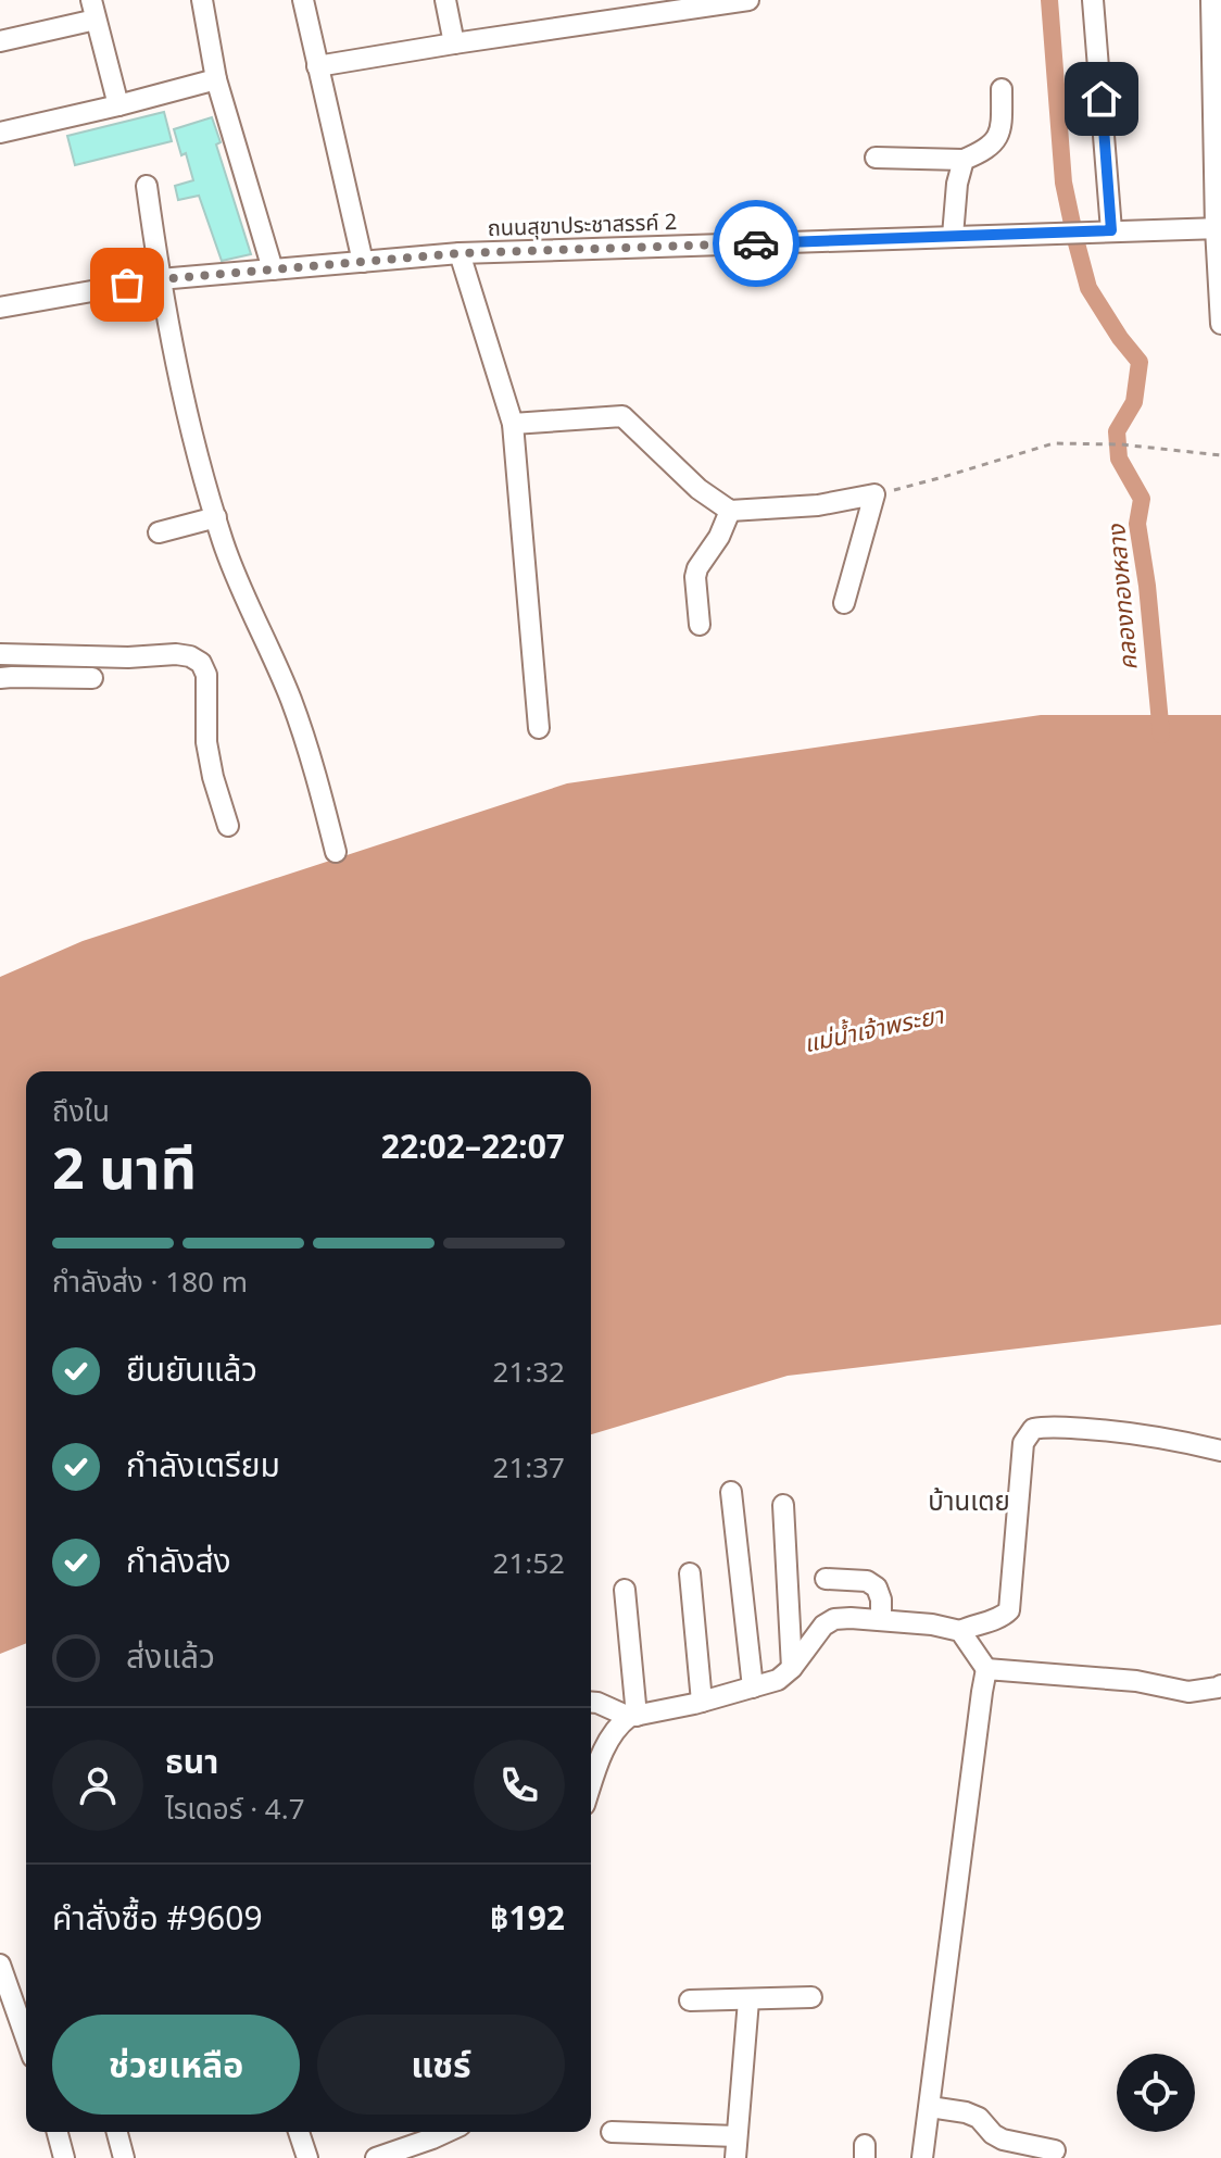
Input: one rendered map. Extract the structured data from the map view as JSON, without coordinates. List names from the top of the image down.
{
  "streets": {
    "street": ["ถนนสุขาประชาสรรค์ 2"]
  },
  "districts": ["บ้านเตย"],
  "water": ["คลองทองหลาง", "แม่น้ำเจ้าพระยา"],
  "page": {
    "heading": ["2 นาที", "ถึงใน", "22:02–22:07"],
    "panel": [
      "ธนา",
      "ไรเดอร์ · 4.7",
      "คำสั่งซื้อ #9609",
      "฿192"
    ],
    "bar": "กำลังส่ง · 180 m",
    "list": [
      ["ยืนยันแล้ว", "21:32"],
      ["กำลังเตรียม", "21:37"],
      ["กำลังส่ง", "21:52"],
      "ส่งแล้ว"
    ],
    "buttons": ["ช่วยเหลือ", "แชร์"]
  }
}
